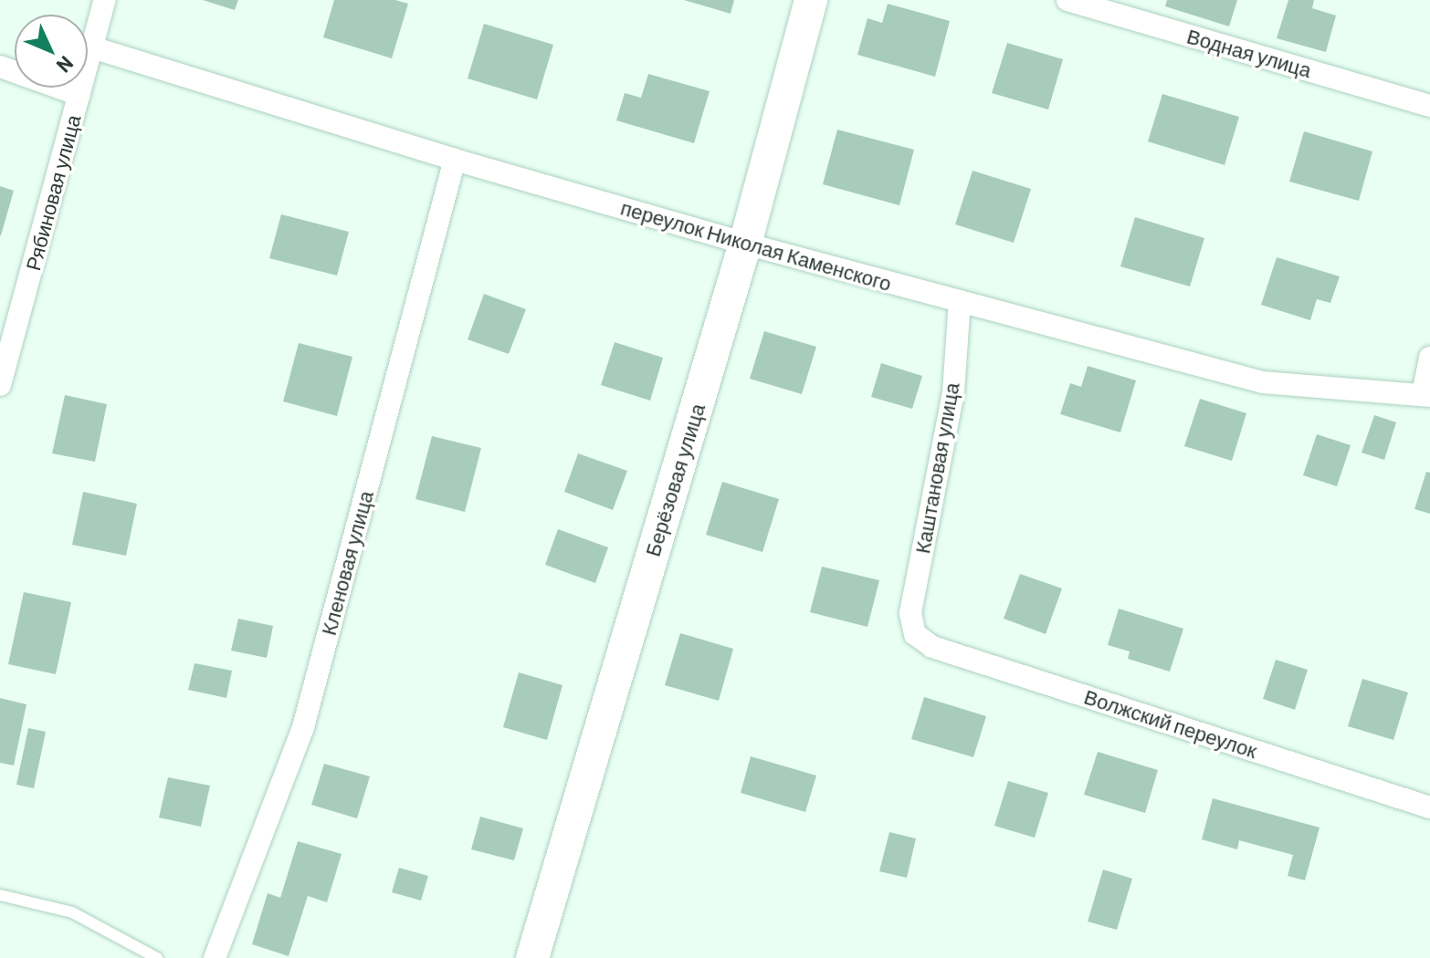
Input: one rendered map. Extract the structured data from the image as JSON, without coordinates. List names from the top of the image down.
{
  "streets": {
    "main road": ["Берёзовая улица"],
    "street": [
      "Водная улица",
      "Рябиновая улица",
      "переулок Николая Каменского",
      "Каштановая улица",
      "Кленовая улица",
      "Волжский переулок"
    ]
  },
  "crossings": [
    ["Рябиновая улица", "переулок Николая Каменского"],
    ["переулок Николая Каменского", "Каштановая улица"],
    ["переулок Николая Каменского", "Берёзовая улица"],
    ["переулок Николая Каменского", "Кленовая улица"],
    ["Каштановая улица", "Волжский переулок"]
  ],
  "north": "bottom right"
}
